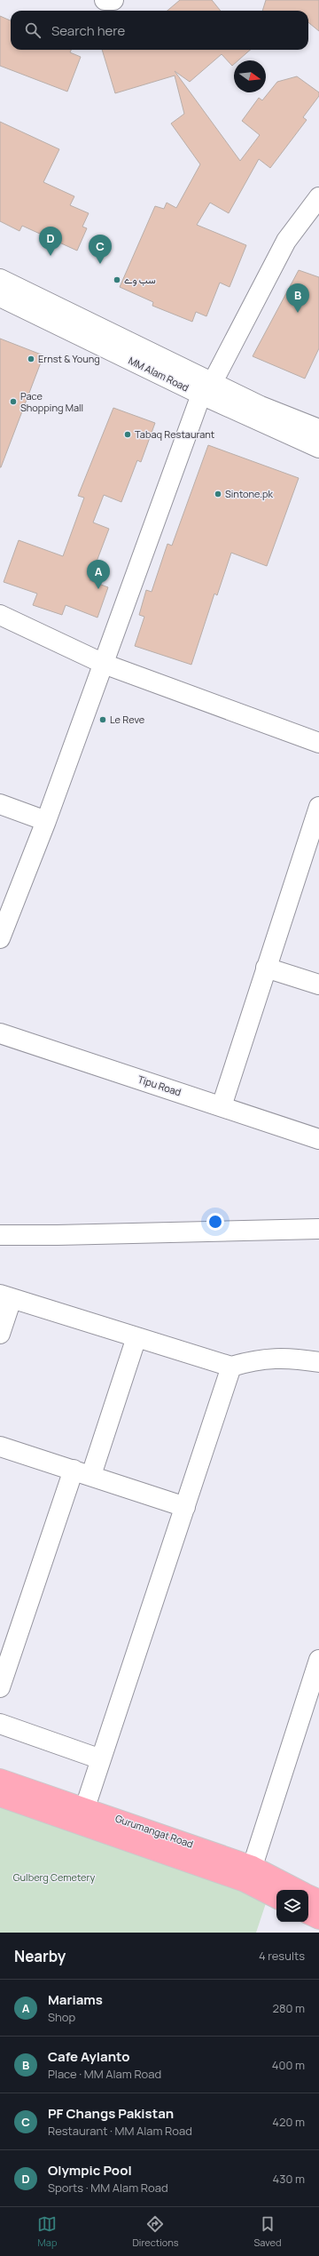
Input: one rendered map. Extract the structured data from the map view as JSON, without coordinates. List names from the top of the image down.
{
  "streets": {
    "main road": ["Gurumangat Road"],
    "street": ["MM Alam Road", "Tipu Road"]
  },
  "parks": ["Gulberg Cemetery"],
  "places": [
    "سب وے",
    "Ernst & Young",
    "Pace Shopping Mall",
    "Tabaq Restaurant",
    "Sintone.pk",
    "Le Reve"
  ],
  "north": "right",
  "page": {
    "search": "Search here",
    "pins": [
      "D",
      "C",
      "B",
      "A"
    ],
    "heading": ["Nearby", "4 results"],
    "list": [
      {
        "mark": "A",
        "name": "Mariams",
        "note": "Shop",
        "value": "280 m"
      },
      {
        "mark": "B",
        "name": "Cafe Aylanto",
        "note": "Place · MM Alam Road",
        "value": "400 m"
      },
      {
        "mark": "C",
        "name": "PF Changs Pakistan",
        "note": "Restaurant · MM Alam Road",
        "value": "420 m"
      },
      {
        "mark": "D",
        "name": "Olympic Pool",
        "note": "Sports · MM Alam Road",
        "value": "430 m"
      }
    ],
    "nav": ["Map", "Directions", "Saved"]
  }
}
